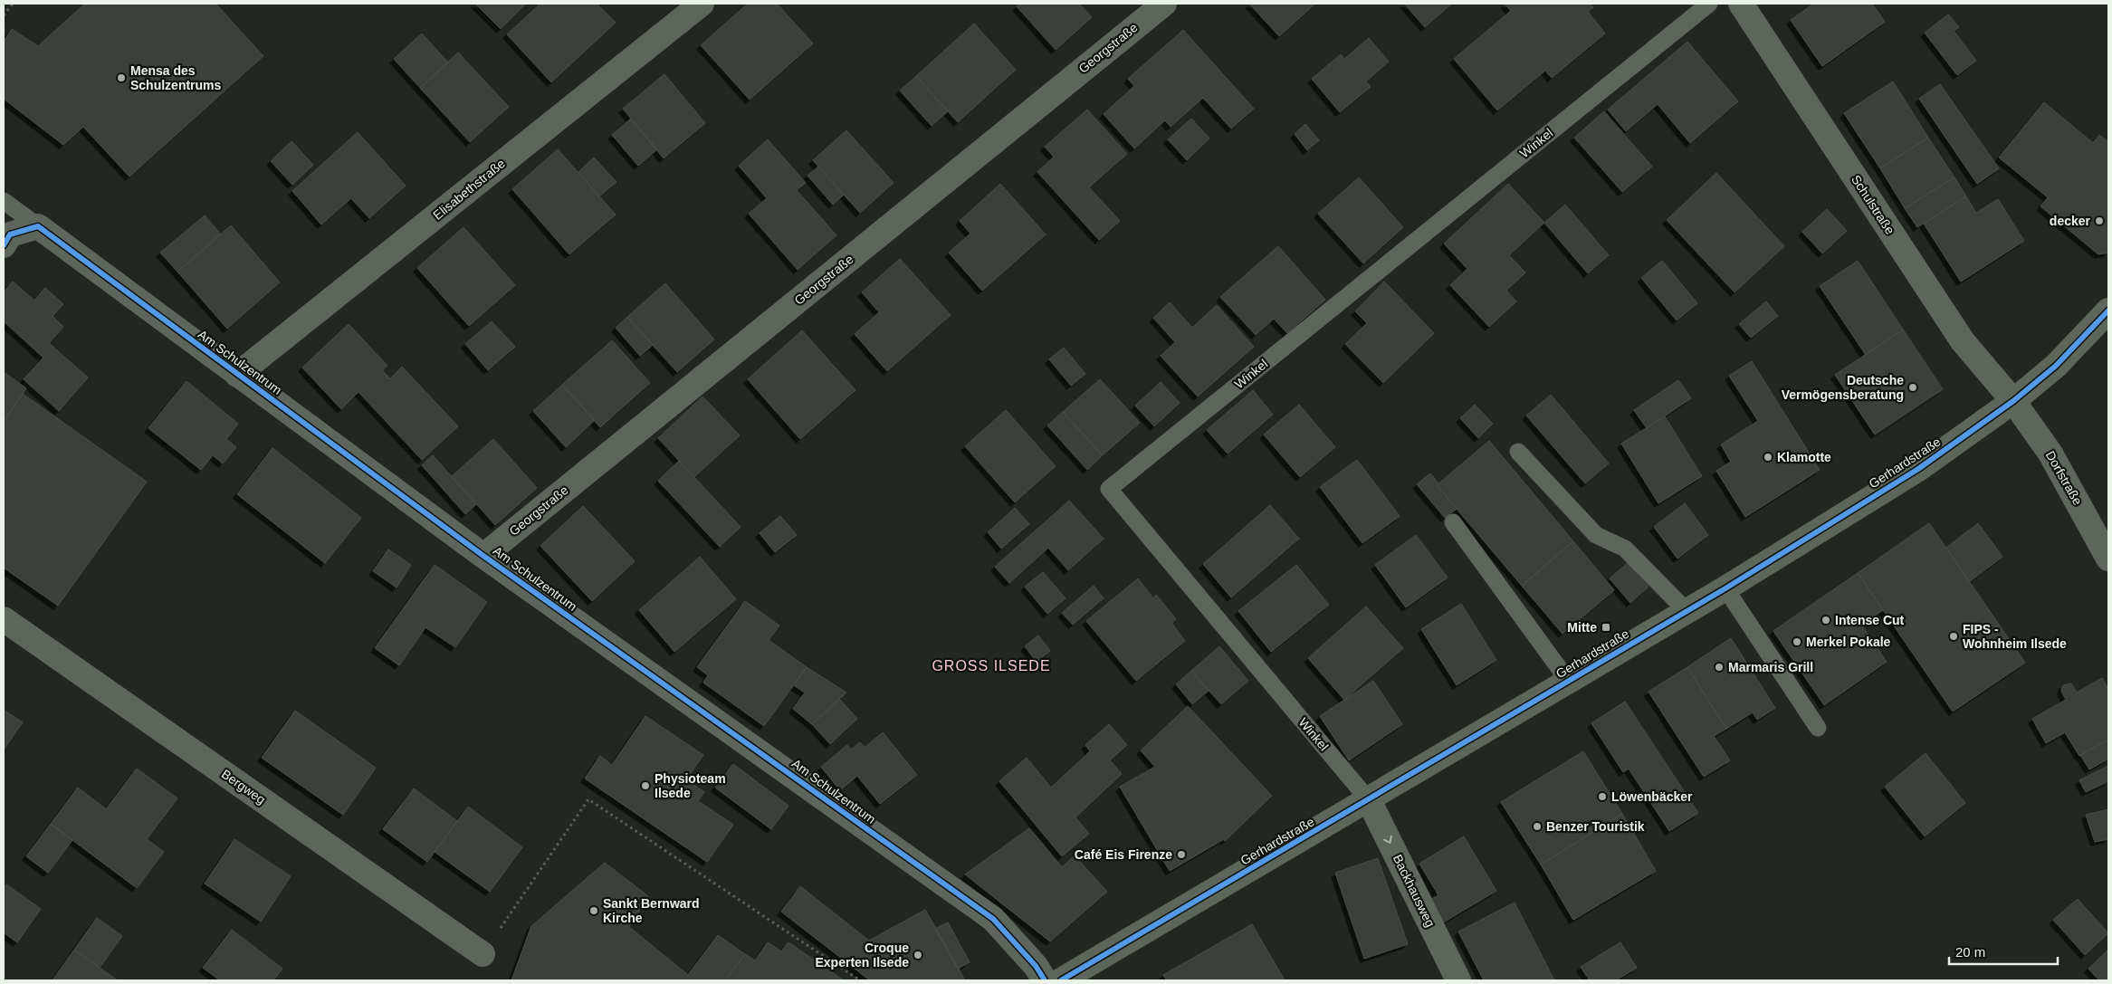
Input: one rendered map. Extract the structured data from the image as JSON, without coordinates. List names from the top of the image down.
{
  "streets": {
    "main road": ["Gerhardstraße"],
    "street": [
      "Georgstraße",
      "Elisabethstraße",
      "Schulstraße",
      "Am Schulzentrum",
      "Dorfstraße",
      "Bergweg",
      "Backhausweg"
    ],
    "lane": ["Winkel"]
  },
  "crossings": [
    ["Georgstraße", "Am Schulzentrum"],
    ["Winkel", "Gerhardstraße"],
    ["Winkel", "Backhausweg"],
    ["Elisabethstraße", "Am Schulzentrum"],
    ["Schulstraße", "Gerhardstraße"],
    ["Schulstraße", "Dorfstraße"],
    ["Gerhardstraße", "Dorfstraße"],
    ["Gerhardstraße", "Backhausweg"]
  ],
  "one_way": ["Backhausweg"],
  "districts": ["GROSS ILSEDE"],
  "places": {
    "other": [
      "Mensa des Schulzentrums",
      "decker",
      "Deutsche Vermögensberatung",
      "Klamotte",
      "Intense Cut",
      "FIPS - Wohnheim Ilsede",
      "Merkel Pokale",
      "Marmaris Grill",
      "Physioteam Ilsede",
      "Löwenbäcker",
      "Benzer Touristik",
      "Café Eis Firenze",
      "Sankt Bernward Kirche",
      "Croque Experten Ilsede"
    ],
    "transit": ["Mitte"]
  },
  "scale_bar": "20 m"
}
